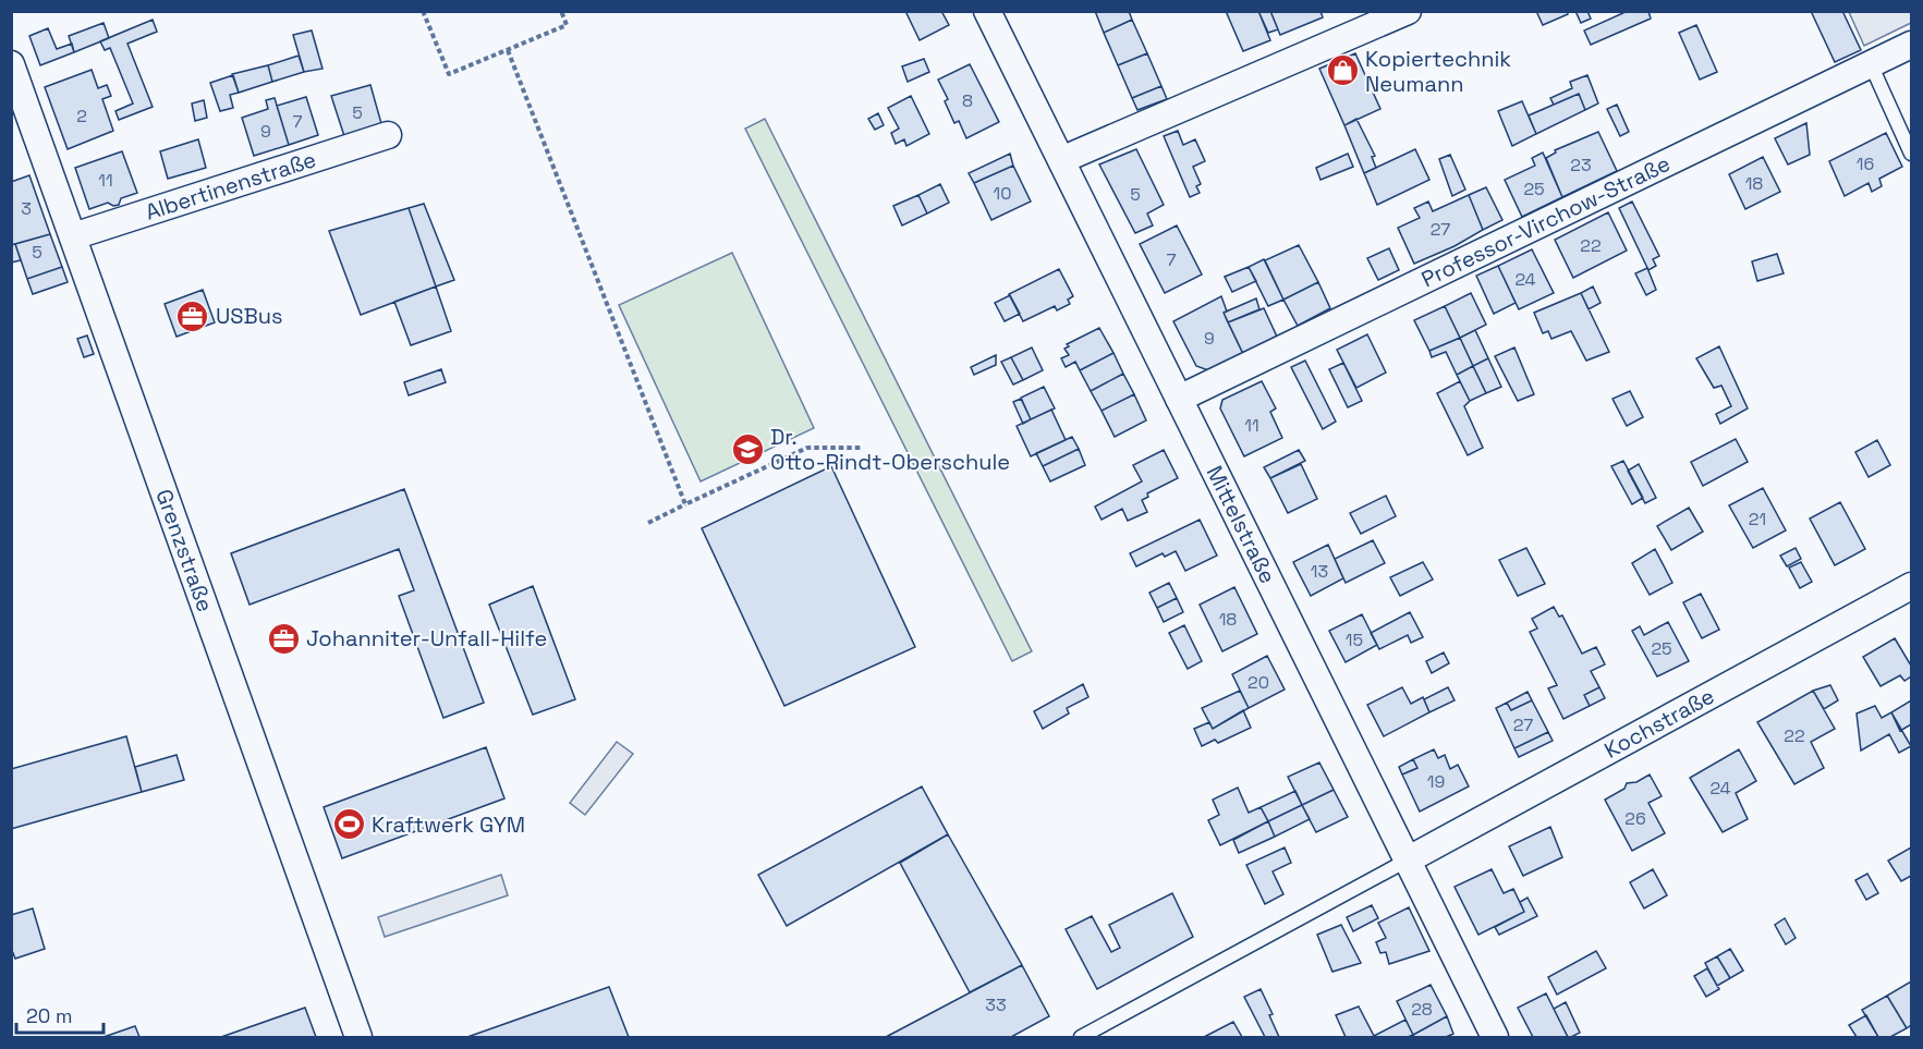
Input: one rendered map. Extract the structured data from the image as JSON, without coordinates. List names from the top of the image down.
{
  "streets": {
    "street": [
      "Albertinenstraße",
      "Professor-Virchow-Straße",
      "Mittelstraße",
      "Grenzstraße",
      "Kochstraße"
    ]
  },
  "crossings": [
    ["Albertinenstraße", "Grenzstraße"],
    ["Professor-Virchow-Straße", "Mittelstraße"],
    ["Mittelstraße", "Kochstraße"]
  ],
  "places": {
    "shop": ["Kopiertechnik Neumann"],
    "office": ["USBus", "Johanniter-Unfall-Hilfe"],
    "school or university": ["Dr. Otto-Rindt-Oberschule"],
    "sports": ["Kraftwerk GYM"]
  },
  "house_numbers": [
    "8",
    "5",
    "2",
    "7",
    "9",
    "16",
    "23",
    "11",
    "18",
    "25",
    "10",
    "5",
    "3",
    "27",
    "22",
    "5",
    "7",
    "24",
    "9",
    "11",
    "21",
    "13",
    "18",
    "15",
    "25",
    "20",
    "27",
    "22",
    "19",
    "24",
    "26",
    "33",
    "28"
  ],
  "scale_bar": "20 m"
}
